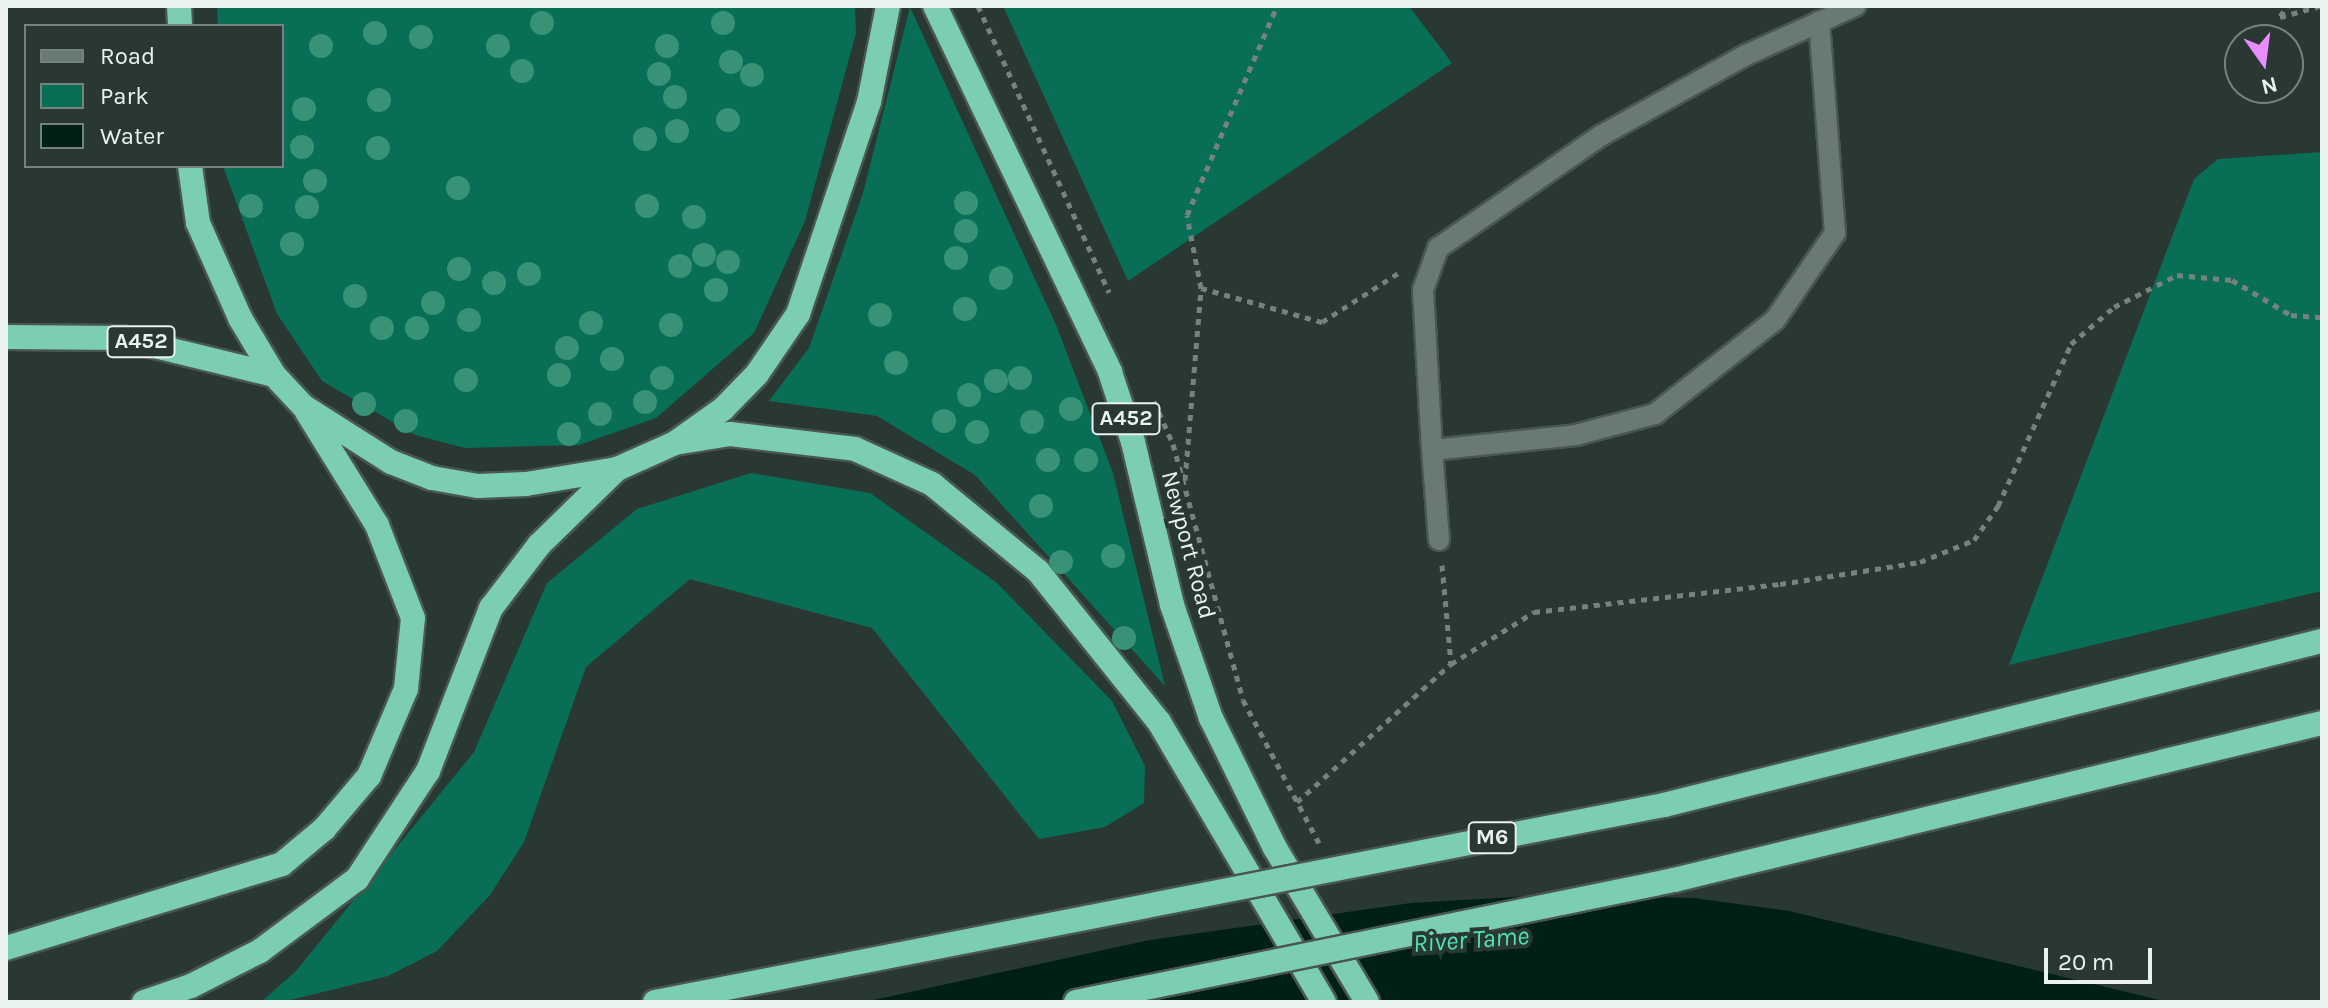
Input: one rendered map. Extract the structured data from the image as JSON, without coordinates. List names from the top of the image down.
{
  "streets": {
    "highway": ["A452", "Newport Road", "M6"]
  },
  "water": ["River Tame"],
  "legend": ["Road", "Park", "Water"],
  "scale_bar": "20 m",
  "north": "bottom"
}
